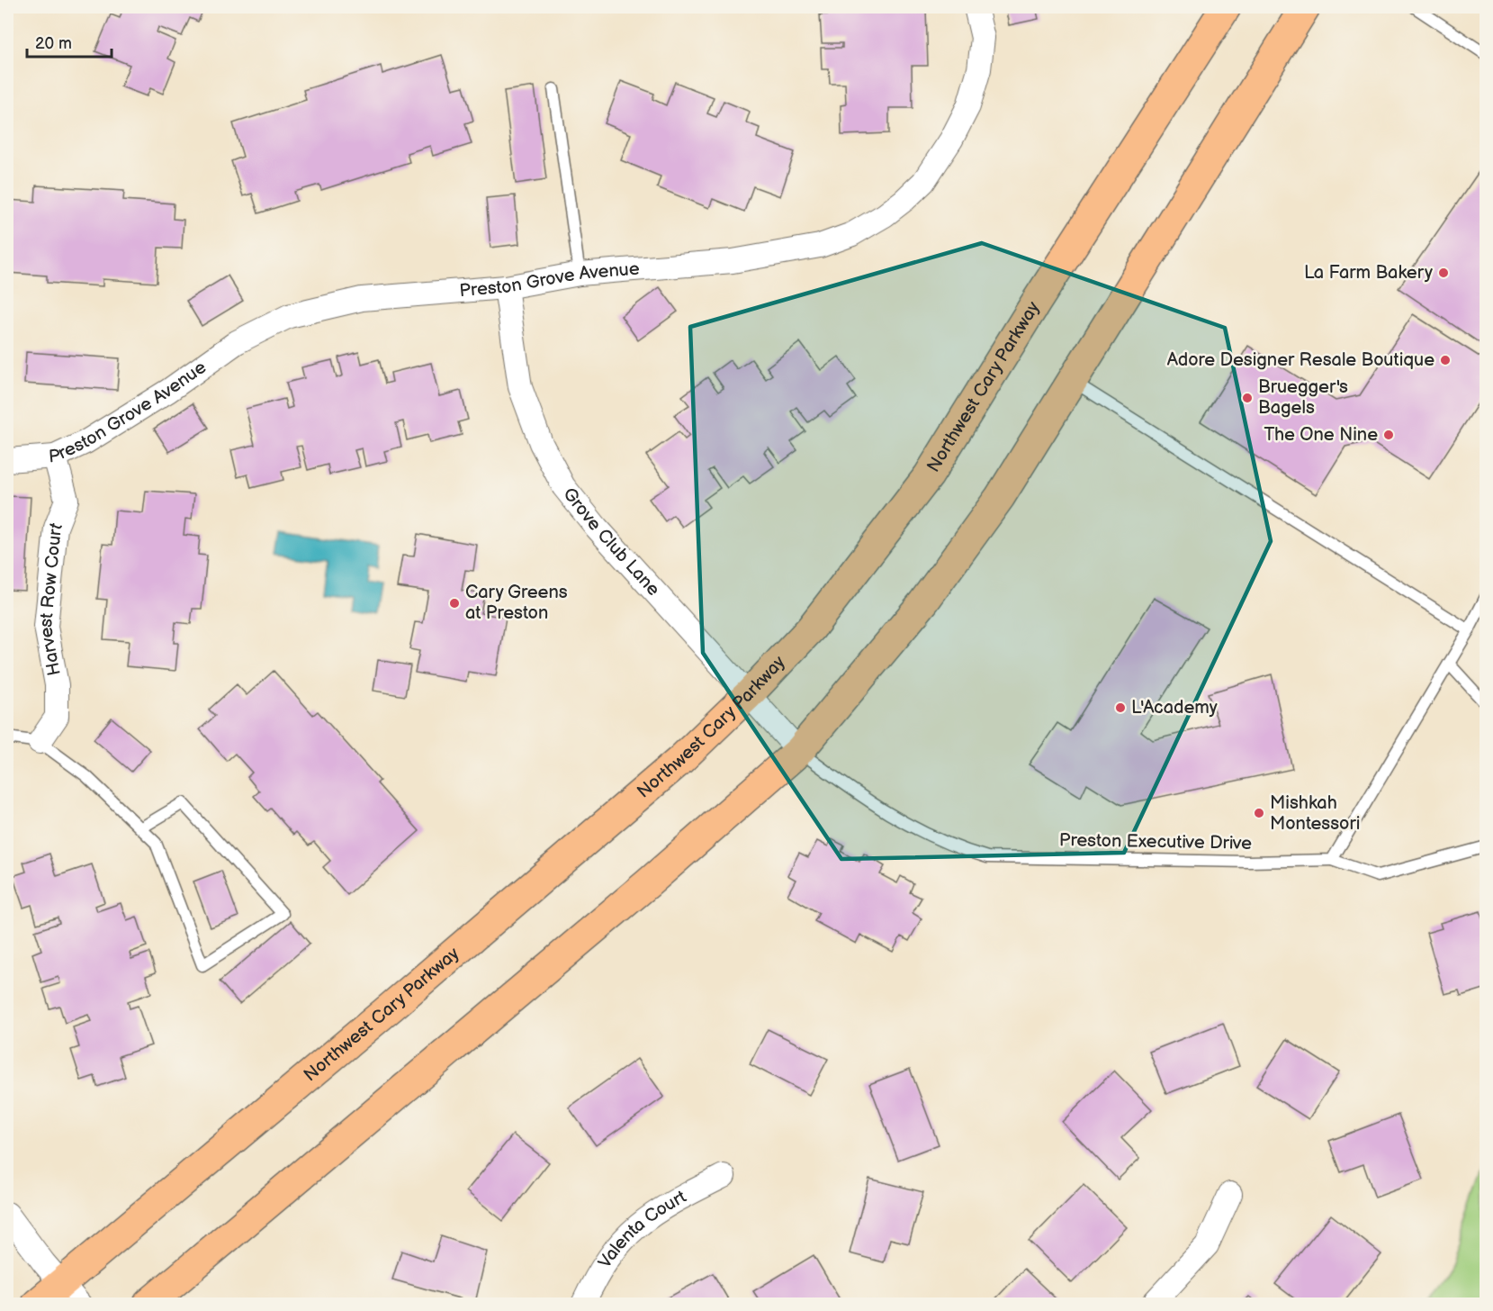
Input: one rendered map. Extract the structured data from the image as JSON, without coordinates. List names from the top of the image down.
{
  "streets": {
    "main road": ["Northwest Cary Parkway"],
    "street": [
      "Preston Grove Avenue",
      "Grove Club Lane",
      "Harvest Row Court",
      "Valenta Court"
    ],
    "lane": ["Preston Executive Drive"]
  },
  "crossings": [
    ["Preston Grove Avenue", "Grove Club Lane"],
    ["Preston Grove Avenue", "Harvest Row Court"],
    ["Northwest Cary Parkway", "Grove Club Lane"],
    ["Grove Club Lane", "Preston Executive Drive"]
  ],
  "places": [
    "La Farm Bakery",
    "Adore Designer Resale Boutique",
    "Bruegger's Bagels",
    "The One Nine",
    "Cary Greens at Preston",
    "L'Academy",
    "Mishkah Montessori"
  ],
  "scale_bar": "20 m"
}
